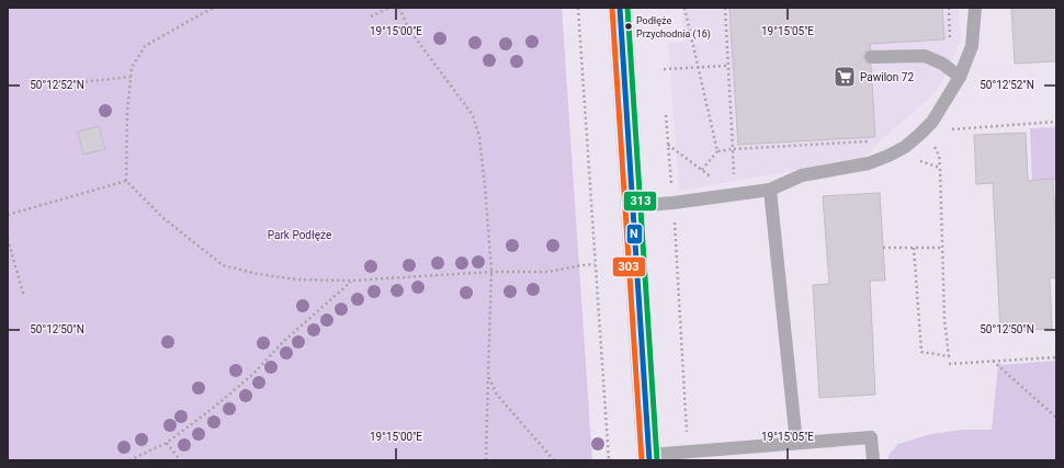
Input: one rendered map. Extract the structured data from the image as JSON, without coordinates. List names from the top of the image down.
{
  "parks": ["Park Podłęże"],
  "places": {
    "other": ["Podłęże Przychodnia (16)"],
    "supermarket": ["Pawilon 72"]
  },
  "lines": ["transit line N", "transit line 303", "transit line 313"],
  "coordinates": [
    "19°15'00\"E",
    "19°15'05\"E",
    "50°12'52\"N",
    "50°12'50\"N"
  ]
}
